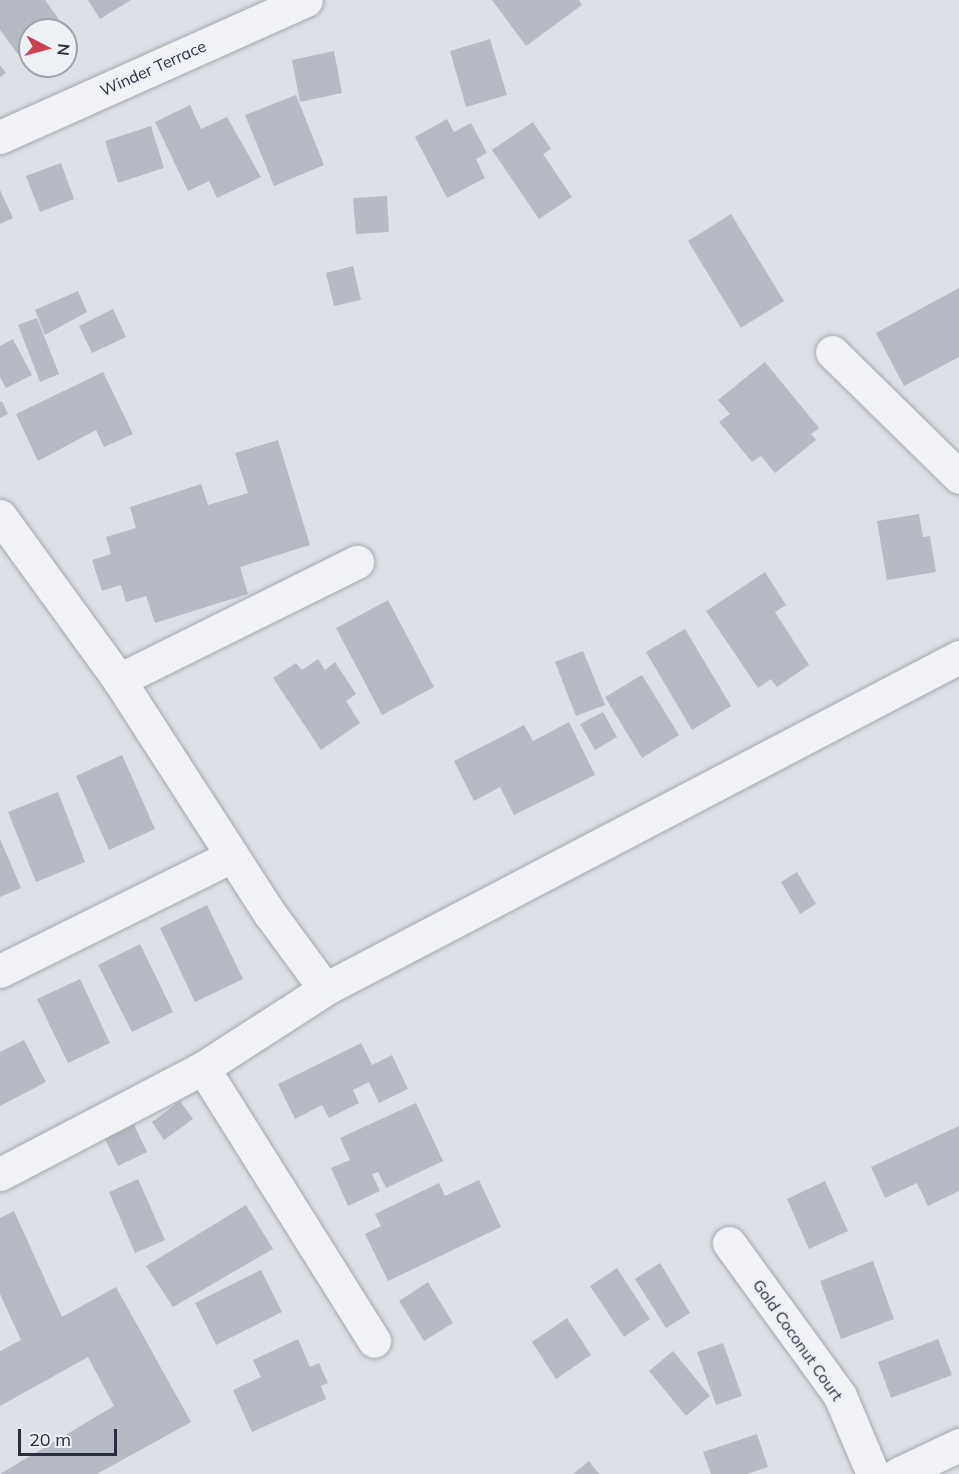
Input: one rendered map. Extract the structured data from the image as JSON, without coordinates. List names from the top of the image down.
{
  "streets": {
    "street": ["Winder Terrace", "Gold Coconut Court"]
  },
  "scale_bar": "20 m",
  "north": "right"
}
